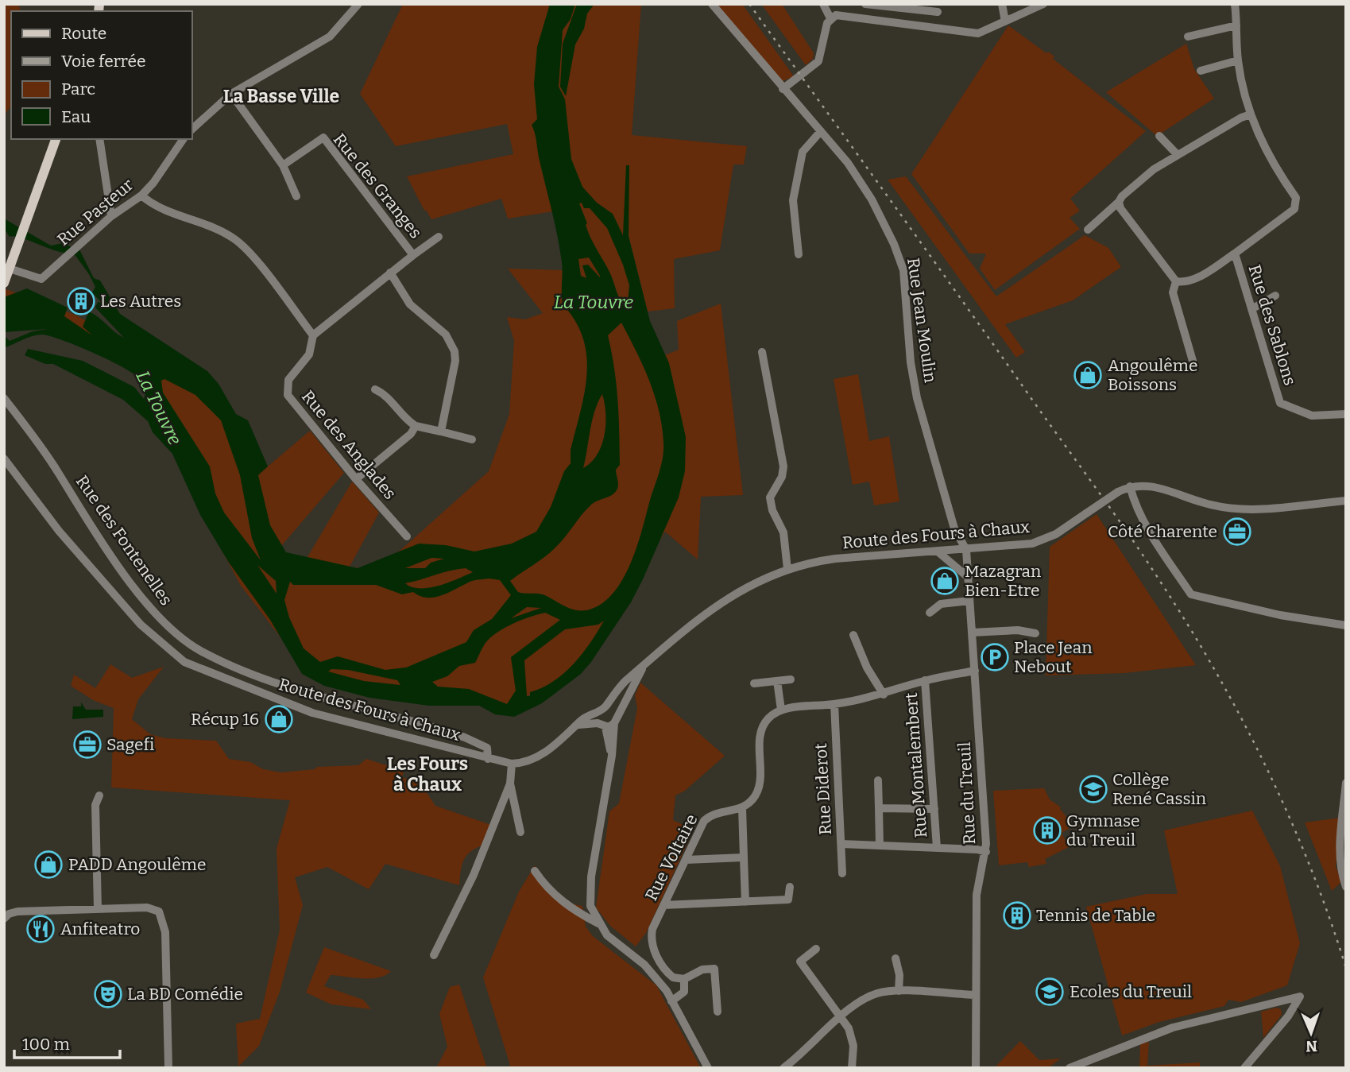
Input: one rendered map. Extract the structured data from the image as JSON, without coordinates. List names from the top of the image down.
{
  "streets": {
    "street": [
      "Rue des Granges",
      "Rue Pasteur",
      "Rue Jean Moulin",
      "Rue des Sablons",
      "Rue des Anglades",
      "Route des Fours à Chaux",
      "Rue des Fontenelles",
      "Rue Montalembert",
      "Rue Diderot",
      "Rue du Treuil",
      "Rue Voltaire"
    ]
  },
  "crossings": [
    ["Rue des Granges", "Rue des Anglades"],
    ["Rue Jean Moulin", "Route des Fours à Chaux"],
    ["Rue Jean Moulin", "Rue du Treuil"],
    ["Route des Fours à Chaux", "Rue des Fontenelles"],
    ["Route des Fours à Chaux", "Rue du Treuil"]
  ],
  "districts": ["La Basse Ville", "Les Fours à Chaux"],
  "water": ["La Touvre"],
  "places": {
    "building": ["Les Autres", "Gymnase du Treuil", "Tennis de Table"],
    "shop": [
      "Angoulême Boissons",
      "Mazagran Bien-Etre",
      "Récup 16",
      "PADD Angoulême"
    ],
    "office": ["Côté Charente", "Sagefi"],
    "parking": ["Place Jean Nebout"],
    "school or university": ["Collège René Cassin", "Ecoles du Treuil"],
    "restaurant": ["Anfiteatro"],
    "theatre": ["La BD Comédie"]
  },
  "legend": [
    "Route",
    "Voie ferrée",
    "Parc",
    "Eau"
  ],
  "scale_bar": "100 m",
  "north": "bottom"
}
